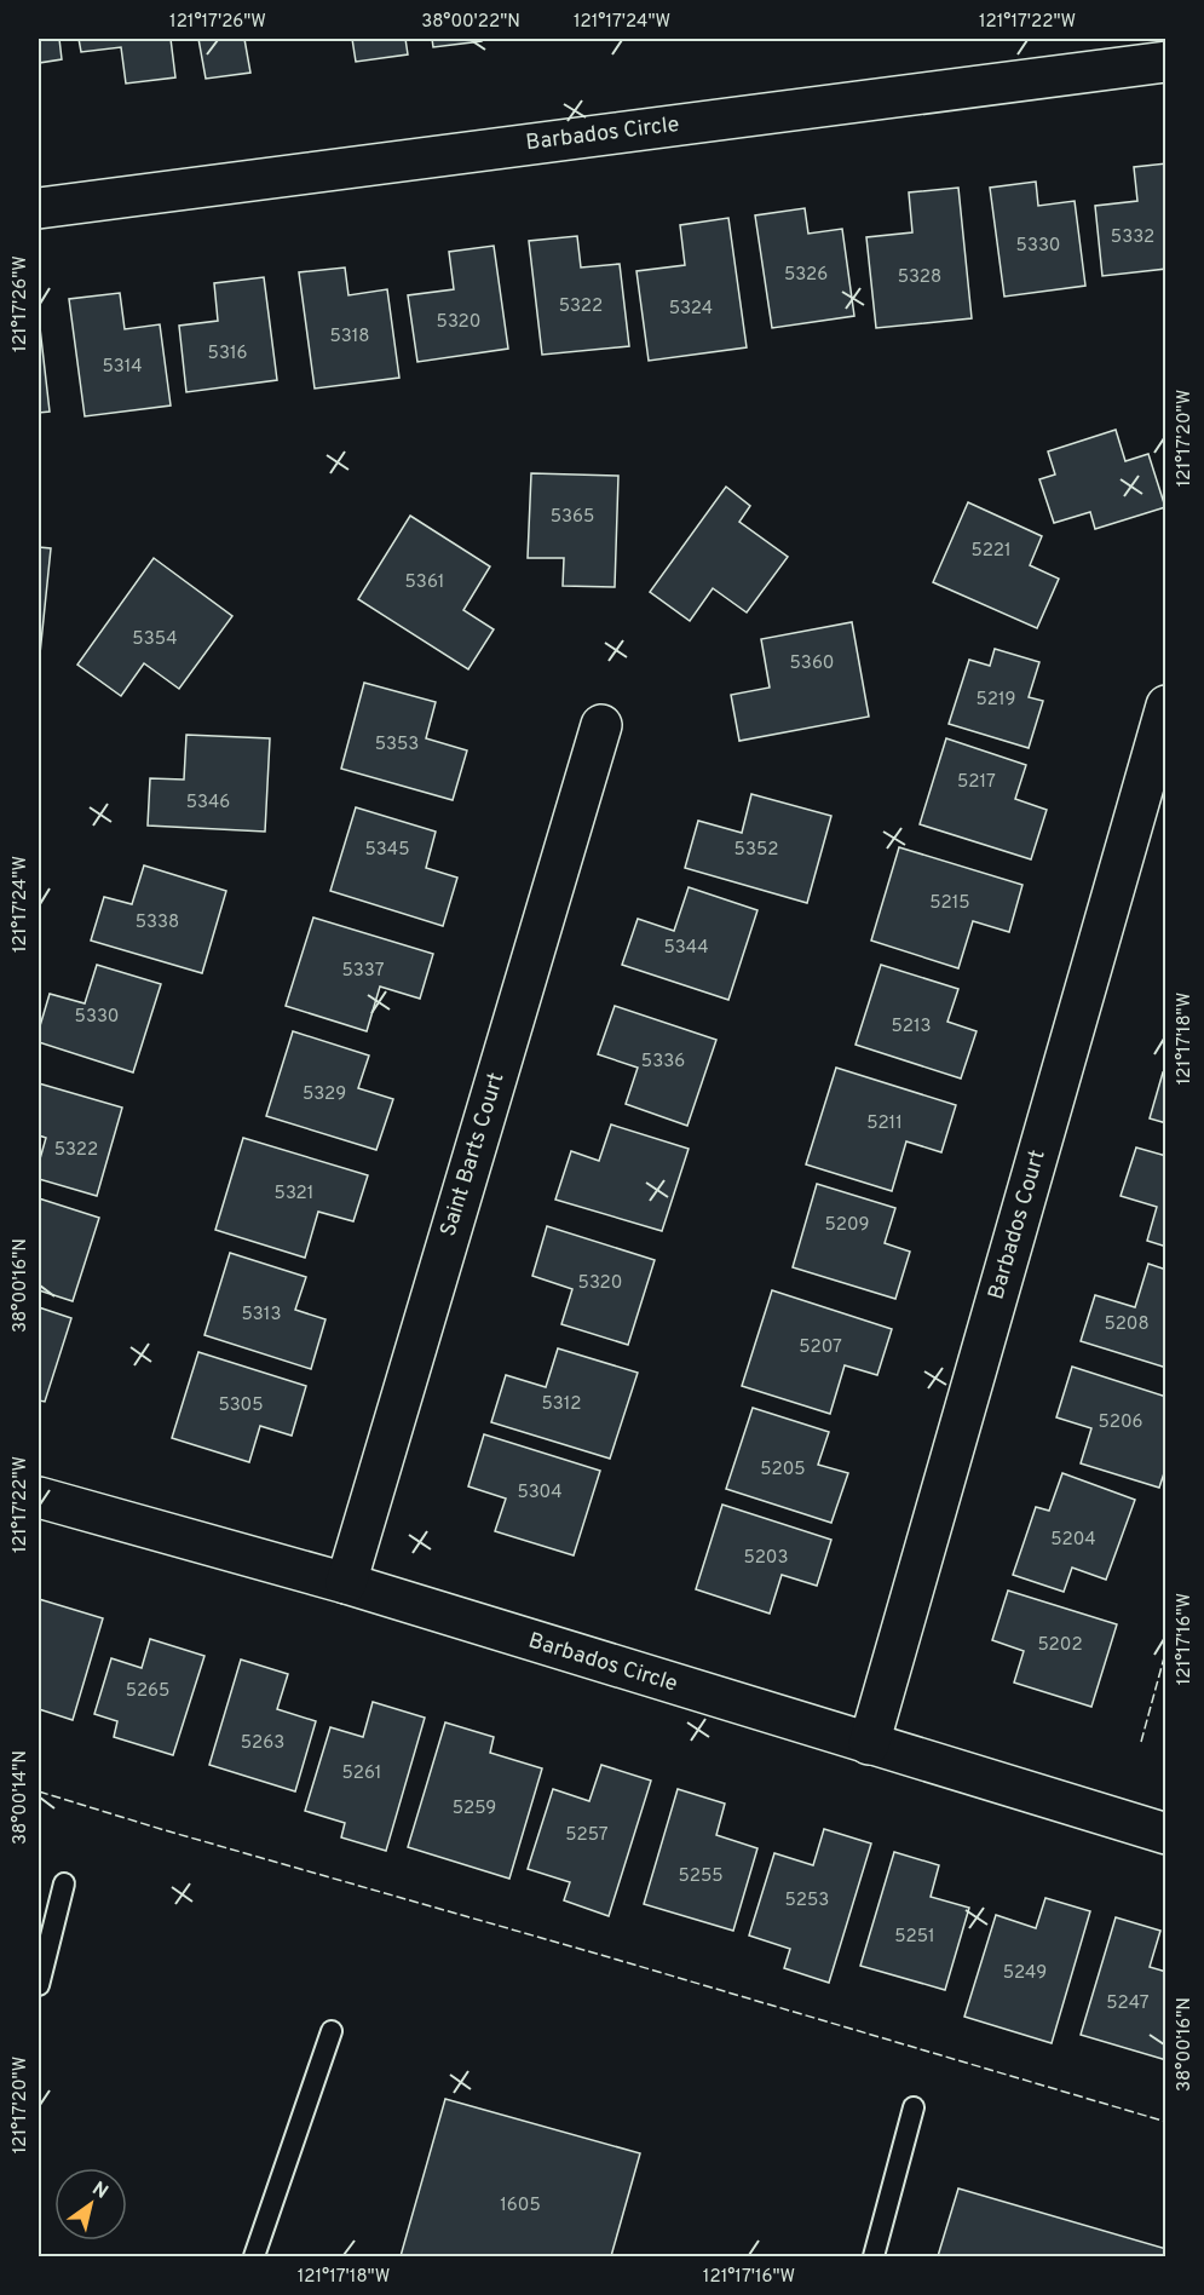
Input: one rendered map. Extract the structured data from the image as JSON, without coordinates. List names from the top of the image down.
{
  "streets": {
    "street": ["Barbados Circle", "Saint Barts Court", "Barbados Court"]
  },
  "crossings": [
    ["Barbados Circle", "Saint Barts Court"],
    ["Barbados Circle", "Barbados Court"]
  ],
  "house_numbers": [
    "5332",
    "5330",
    "5326",
    "5328",
    "5322",
    "5324",
    "5320",
    "5318",
    "5316",
    "5314",
    "5365",
    "5221",
    "5361",
    "5354",
    "5360",
    "5219",
    "5353",
    "5217",
    "5346",
    "5345",
    "5352",
    "5215",
    "5338",
    "5344",
    "5337",
    "5330",
    "5213",
    "5336",
    "5329",
    "5211",
    "5322",
    "5321",
    "5209",
    "5320",
    "5313",
    "5208",
    "5207",
    "5312",
    "5305",
    "5206",
    "5205",
    "5304",
    "5204",
    "5203",
    "5202",
    "5265",
    "5263",
    "5261",
    "5259",
    "5257",
    "5255",
    "5253",
    "5251",
    "5249",
    "5247",
    "1605"
  ],
  "north": "top right",
  "coordinates": [
    "121°17'26\"W",
    "38°00'22\"N",
    "121°17'24\"W",
    "121°17'22\"W",
    "121°17'20\"W",
    "121°17'18\"W",
    "38°00'16\"N",
    "121°17'16\"W",
    "38°00'14\"N"
  ]
}
